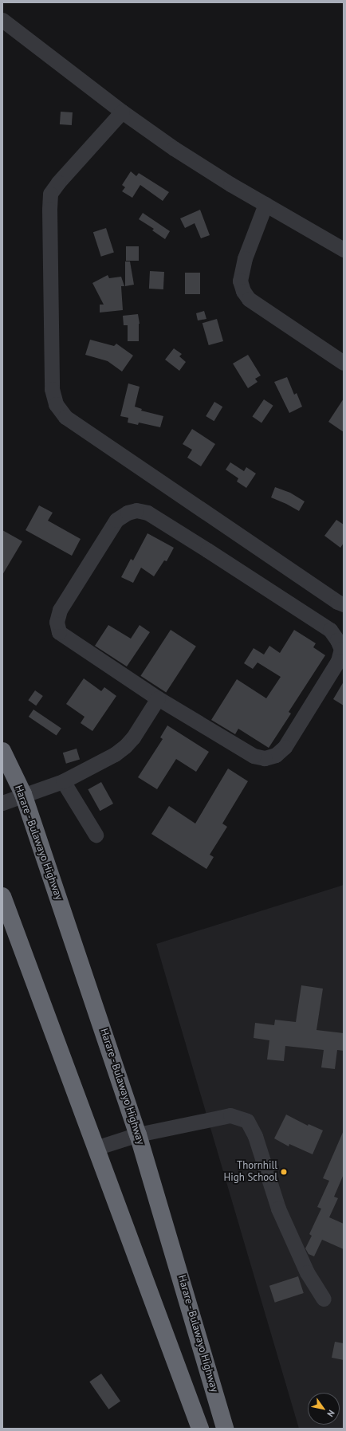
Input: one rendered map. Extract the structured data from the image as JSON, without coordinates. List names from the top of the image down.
{
  "streets": {
    "highway": ["Harare - Bulawayo Highway"]
  },
  "places": ["Thornhill High School"],
  "north": "bottom right"
}
